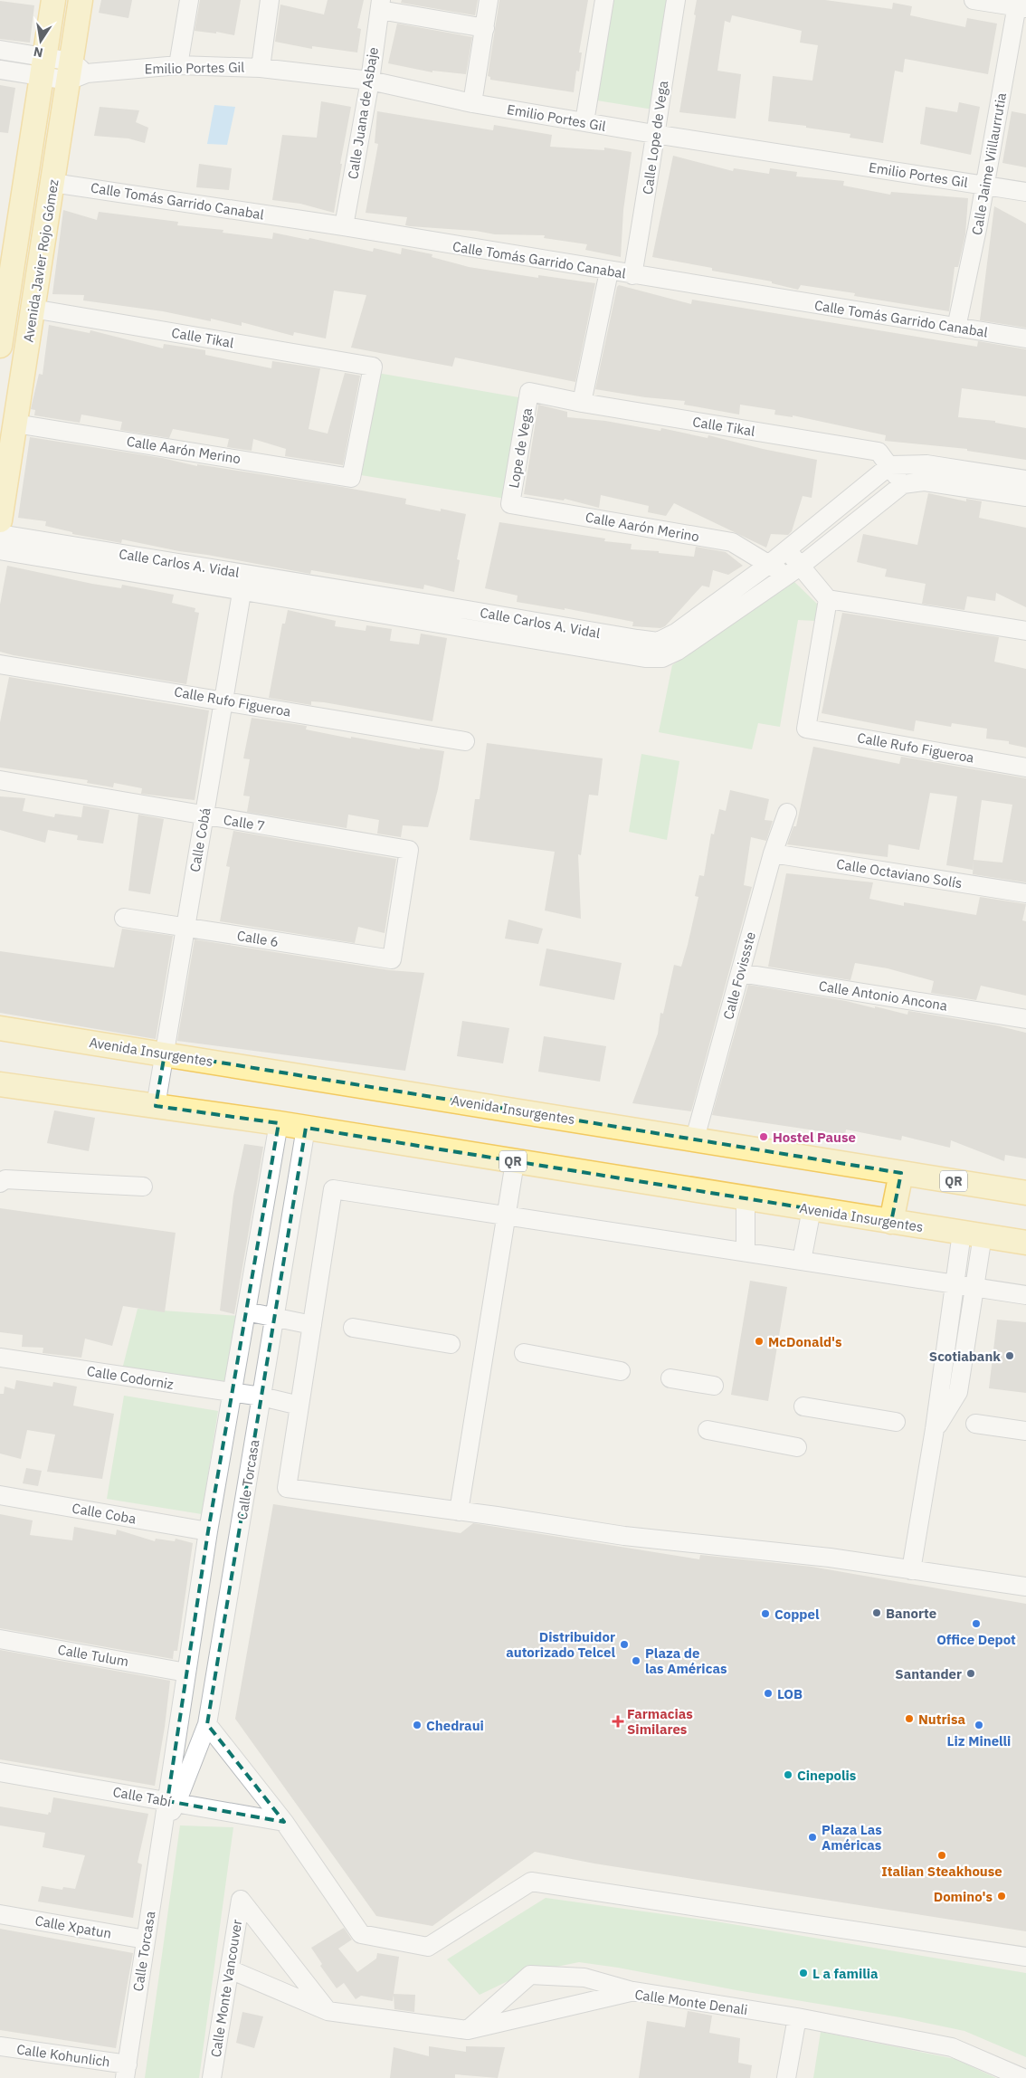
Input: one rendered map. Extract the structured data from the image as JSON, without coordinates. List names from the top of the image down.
{
  "streets": {
    "main road": ["Avenida Javier Rojo Gómez", "Avenida Insurgentes", "QR"],
    "street": [
      "Emilio Portes Gil",
      "Calle Juana de Asbaje",
      "Calle Lope de Vega",
      "Calle Jaime Viillaurrutia",
      "Calle Tomás Garrido Canabal",
      "Calle Tikal",
      "Lope de Vega",
      "Calle Aarón Merino",
      "Calle Carlos A. Vidal",
      "Calle Rufo Figueroa",
      "Calle 7",
      "Calle Cobá",
      "Calle Octaviano Solís",
      "Calle 6",
      "Calle Fovissste",
      "Calle Antonio Ancona",
      "Calle Codorniz",
      "Calle Torcasa",
      "Calle Coba",
      "Calle Tulum",
      "Calle Tabí",
      "Calle Xpatun",
      "Calle Monte Vancouver",
      "Calle Monte Denali",
      "Calle Kohunlich"
    ]
  },
  "crossings": [
    ["Emilio Portes Gil", "Calle Juana de Asbaje"],
    ["Emilio Portes Gil", "Calle Lope de Vega"],
    ["Emilio Portes Gil", "Calle Jaime Viillaurrutia"],
    ["Emilio Portes Gil", "Avenida Javier Rojo Gómez"],
    ["Calle Juana de Asbaje", "Calle Tomás Garrido Canabal"],
    ["Calle Lope de Vega", "Calle Tomás Garrido Canabal"],
    ["Calle Jaime Viillaurrutia", "Calle Tomás Garrido Canabal"],
    ["Calle Tomás Garrido Canabal", "Avenida Javier Rojo Gómez"],
    ["Avenida Javier Rojo Gómez", "Calle Tikal"],
    ["Avenida Javier Rojo Gómez", "Calle Aarón Merino"],
    ["Calle Tikal", "Lope de Vega"],
    ["Calle Tikal", "Calle Aarón Merino"],
    ["Calle Tikal", "Calle Carlos A. Vidal"],
    ["Lope de Vega", "Calle Aarón Merino"],
    ["Calle Aarón Merino", "Calle Carlos A. Vidal"],
    ["Calle Carlos A. Vidal", "Calle Cobá"],
    ["Calle Rufo Figueroa", "Calle Cobá"],
    ["Calle 7", "Calle Cobá"],
    ["Calle 7", "Calle 6"],
    ["Calle Cobá", "Calle 6"],
    ["Calle Cobá", "Avenida Insurgentes"],
    ["Calle Octaviano Solís", "Calle Fovissste"],
    ["Calle Fovissste", "Calle Antonio Ancona"],
    ["Calle Fovissste", "Avenida Insurgentes"],
    ["Avenida Insurgentes", "Calle Torcasa"],
    ["Calle Codorniz", "Calle Torcasa"],
    ["Calle Torcasa", "Calle Coba"],
    ["Calle Torcasa", "Calle Tulum"],
    ["Calle Torcasa", "Calle Tabí"],
    ["Calle Torcasa", "Calle Xpatun"],
    ["Calle Torcasa", "Calle Kohunlich"],
    ["Calle Monte Vancouver", "Calle Monte Denali"]
  ],
  "places": {
    "other": [
      "Hostel Pause",
      "McDonald's",
      "Scotiabank",
      "Banorte",
      "Coppel",
      "Office Depot",
      "Distribuidor autorizado Telcel",
      "Plaza de las Américas",
      "Santander",
      "LOB",
      "Nutrisa",
      "Chedraui",
      "Liz Minelli",
      "Cinepolis",
      "Plaza Las Américas",
      "Italian Steakhouse",
      "Domino's",
      "L a familia"
    ],
    "health": ["Farmacias Similares"]
  },
  "north": "bottom"
}
